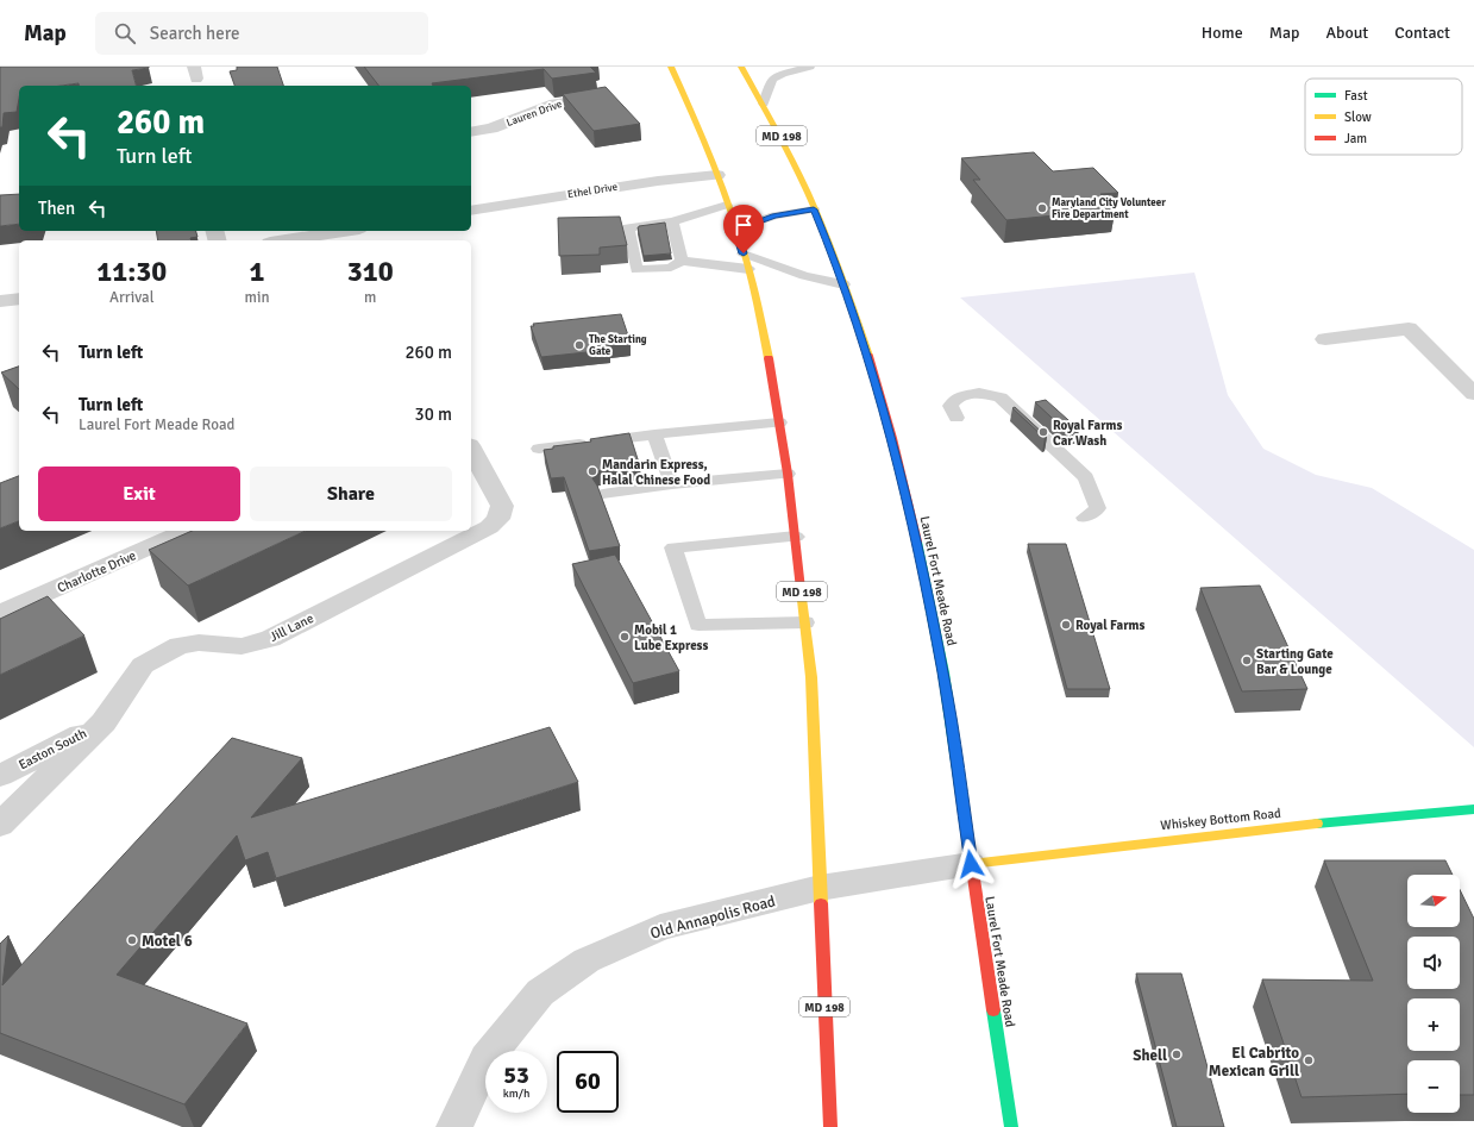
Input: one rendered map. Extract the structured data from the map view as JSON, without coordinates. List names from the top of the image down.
{
  "streets": {
    "main road": ["MD 198", "Laurel Fort Meade Road", "Whiskey Bottom Road"],
    "street": [
      "Lauren Drive",
      "Ethel Drive",
      "Charlotte Drive",
      "Jill Lane",
      "Easton South",
      "Old Annapolis Road"
    ]
  },
  "crossings": [
    ["MD 198", "Ethel Drive"],
    ["MD 198", "Old Annapolis Road"],
    ["Laurel Fort Meade Road", "Whiskey Bottom Road"],
    ["Laurel Fort Meade Road", "Old Annapolis Road"],
    ["Jill Lane", "Easton South"],
    ["Whiskey Bottom Road", "Old Annapolis Road"]
  ],
  "places": [
    "Maryland City Volunteer Fire Department",
    "The Starting Gate",
    "Royal Farms Car Wash",
    "Mandarin Express, Halal Chinese Food",
    "Royal Farms",
    "Mobil 1 Lube Express",
    "Starting Gate Bar & Lounge",
    "Motel 6",
    "Shell",
    "El Cabrito Mexican Grill"
  ],
  "legend": ["Fast", "Slow", "Jam"],
  "north": "right",
  "page": {
    "header": "Map",
    "search": "Search here",
    "nav": [
      "Home",
      "Map",
      "About",
      "Contact"
    ],
    "turn": ["260 m", "Turn left"],
    "then": "Then",
    "eta": [
      "11:30",
      "Arrival",
      "1",
      "min",
      "310",
      "m"
    ],
    "list": [
      {
        "name": "Turn left",
        "value": "260 m"
      },
      {
        "name": "Turn left",
        "note": "Laurel Fort Meade Road",
        "value": "30 m"
      }
    ],
    "buttons": ["Exit", "Share"],
    "map_buttons": ["+", "−"],
    "speed": "53 km/h",
    "limit": "60"
  }
}
